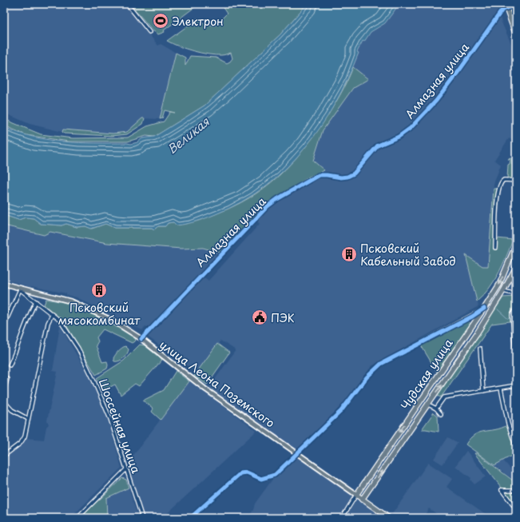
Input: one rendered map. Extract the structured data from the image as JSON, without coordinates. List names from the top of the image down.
{
  "streets": {
    "highway": ["Чудская улица", "улица Леона Поземского"],
    "street": ["Алмазная улица", "Шоссейная улица"]
  },
  "crossings": [
    ["Алмазная улица", "улица Леона Поземского"],
    ["Чудская улица", "улица Леона Поземского"],
    ["улица Леона Поземского", "Шоссейная улица"]
  ],
  "water": ["Великая"],
  "places": {
    "sports": ["Электрон"],
    "building": ["Псковский Кабельный Завод", "Псковский мясокомбинат"],
    "public building": ["ПЭК"]
  }
}
